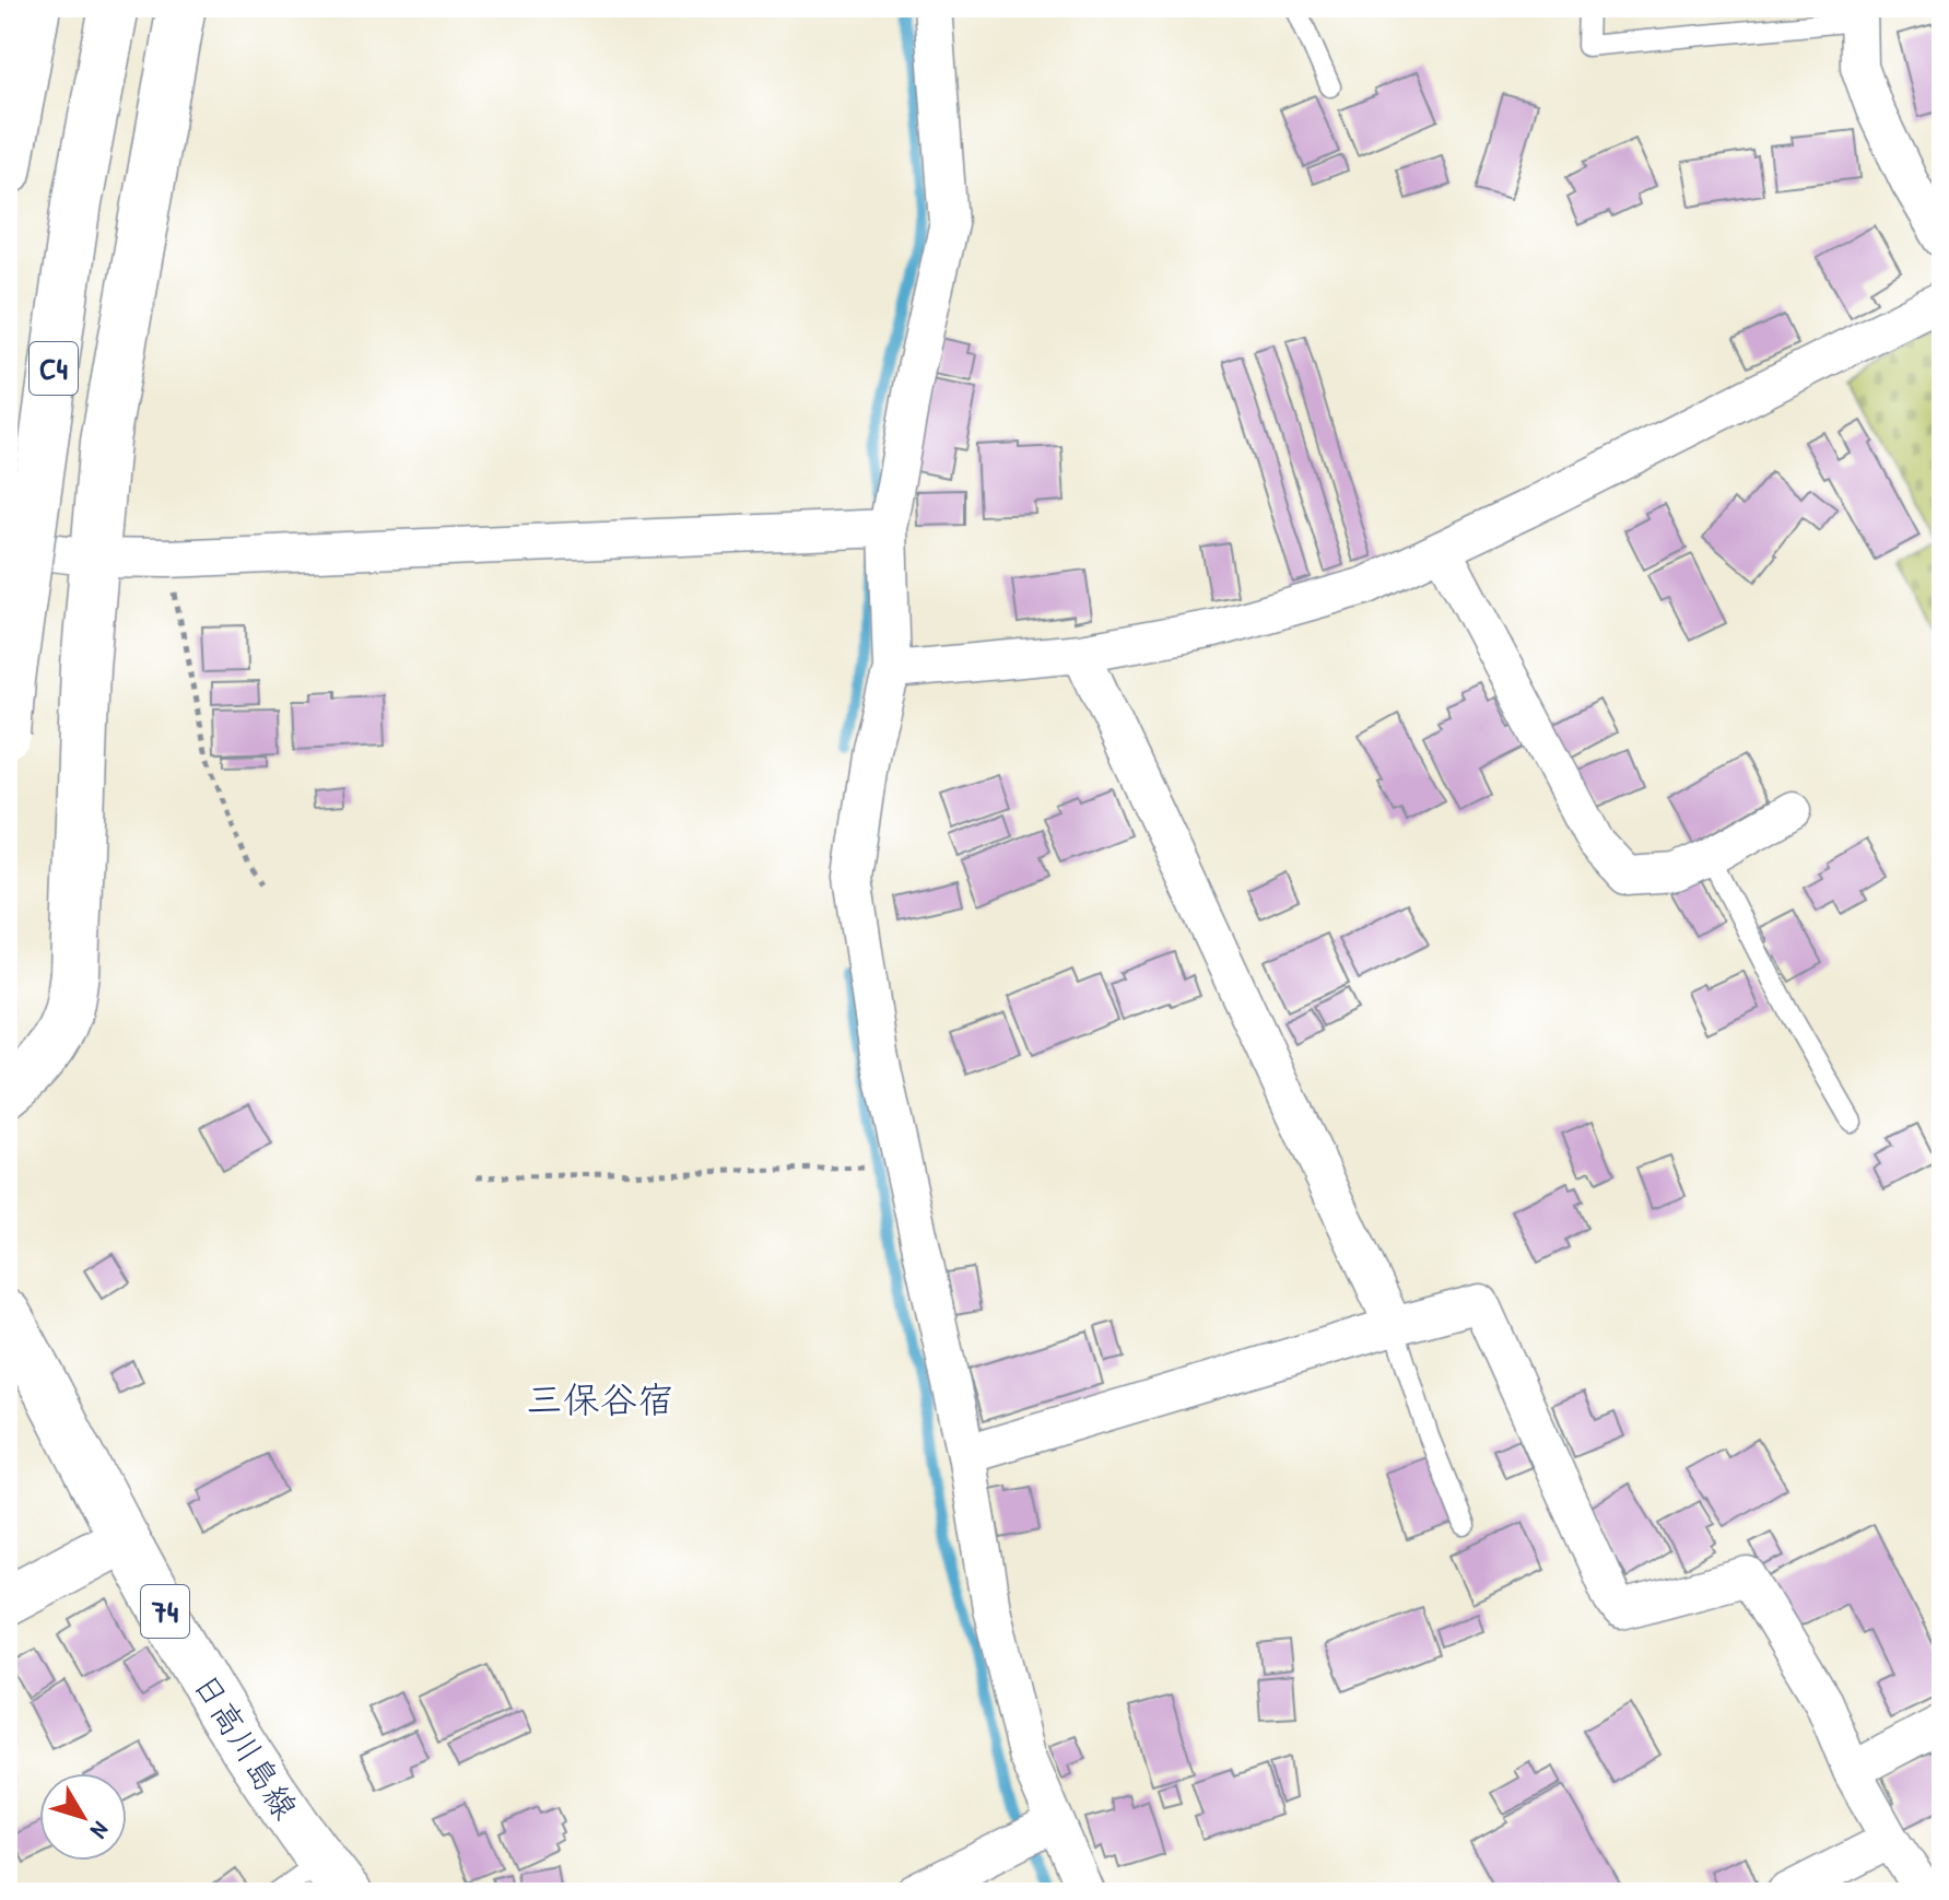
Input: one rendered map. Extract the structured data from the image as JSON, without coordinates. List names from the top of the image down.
{
  "streets": {
    "main road": ["C4", "74", "日高川島線"]
  },
  "districts": ["三保谷宿"],
  "north": "bottom right"
}
